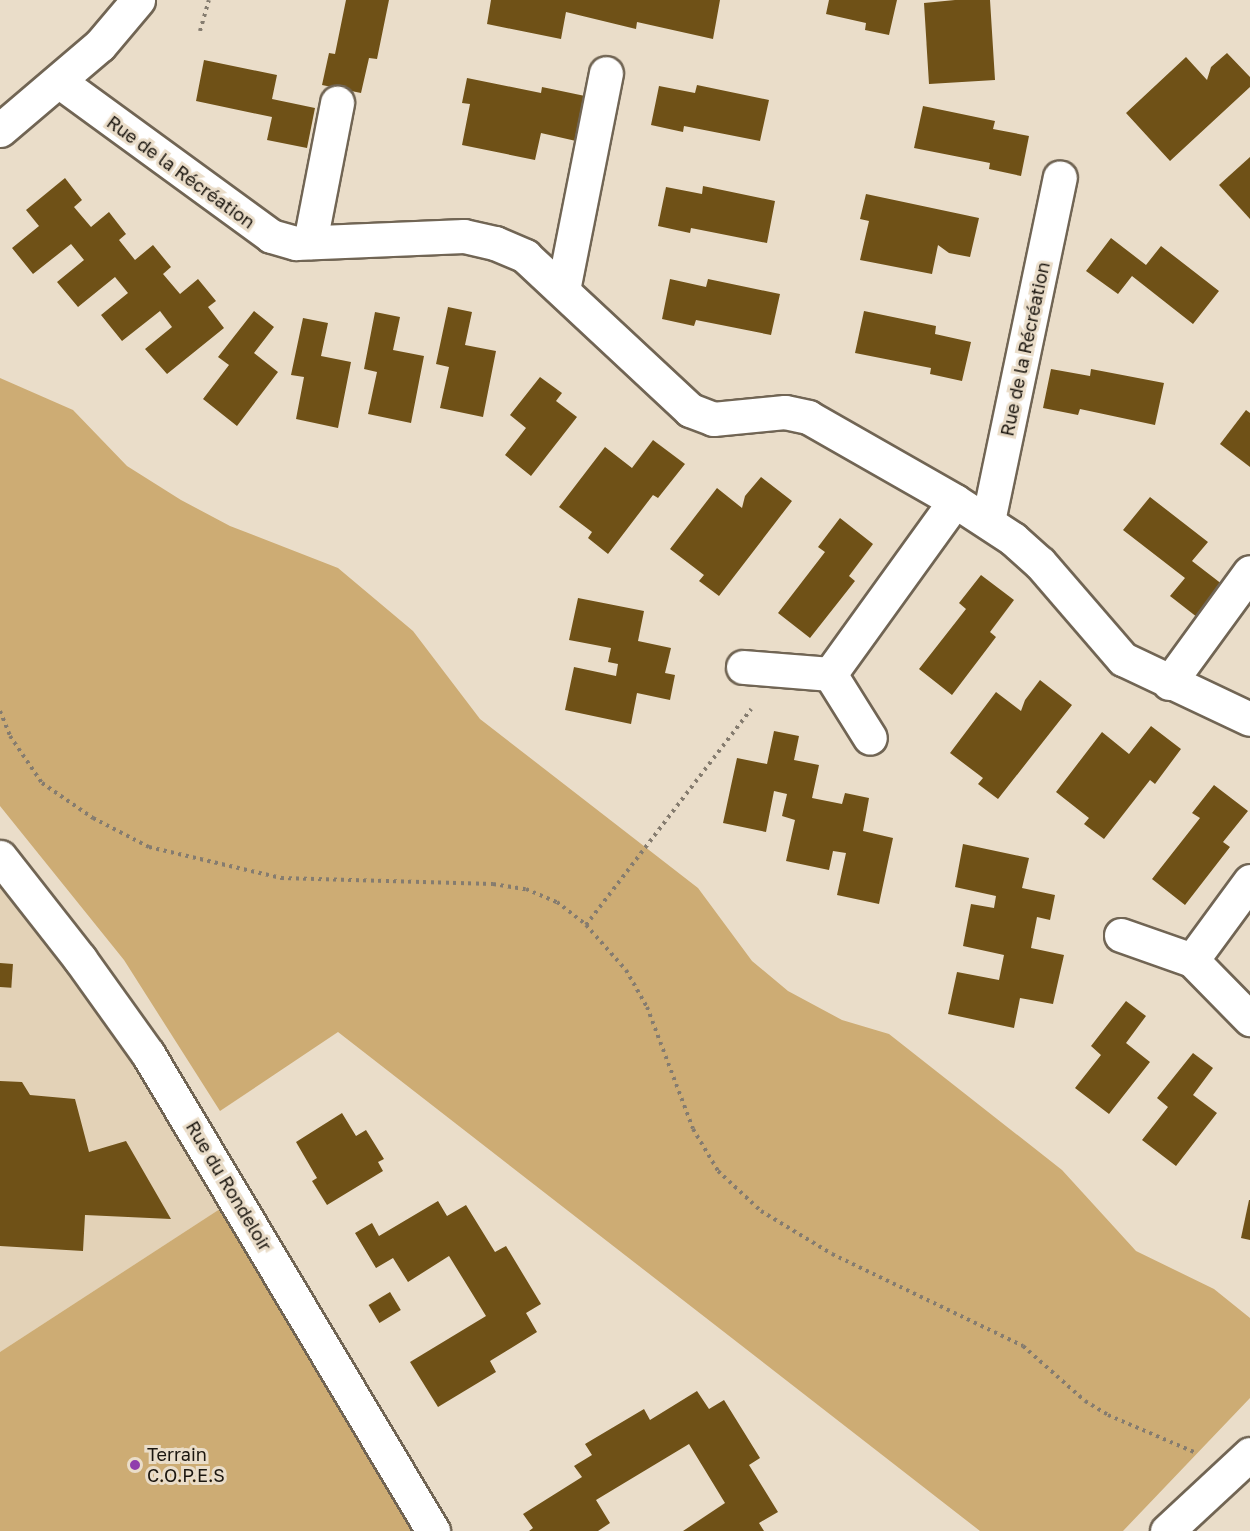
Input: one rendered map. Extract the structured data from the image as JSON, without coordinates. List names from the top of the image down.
{
  "streets": {
    "street": ["Rue de la Récréation", "Rue du Rondeloir"]
  },
  "places": ["Terrain C.O.P.E.S"]
}
